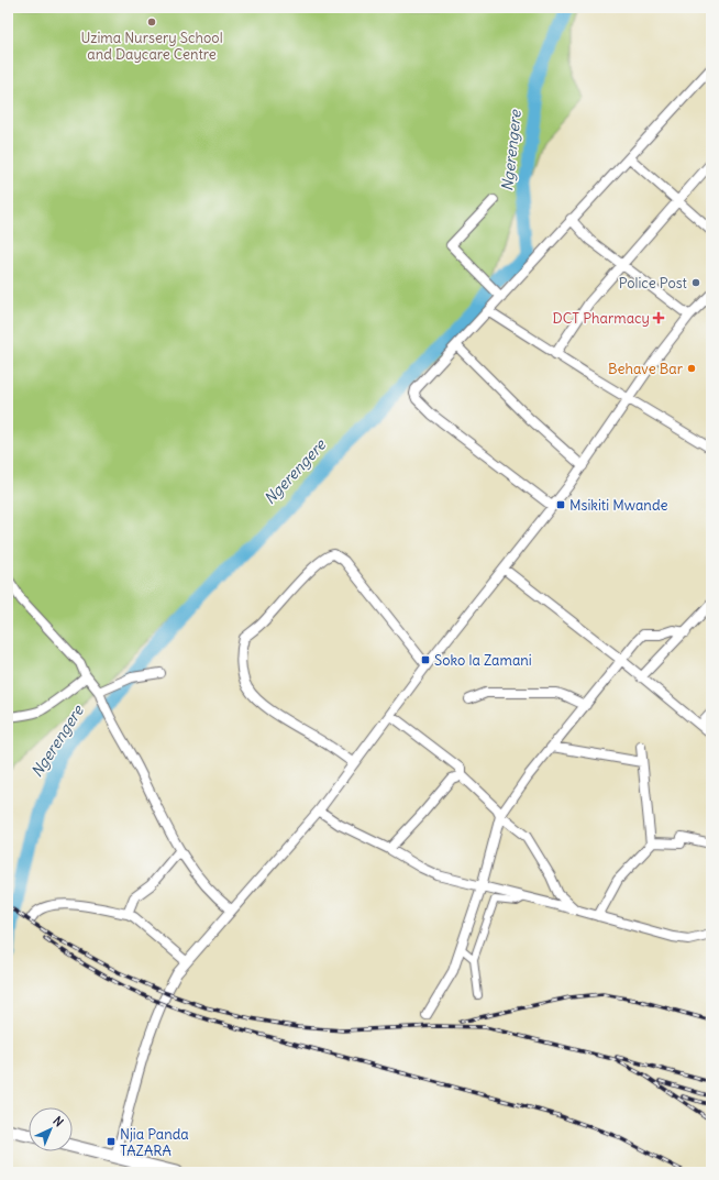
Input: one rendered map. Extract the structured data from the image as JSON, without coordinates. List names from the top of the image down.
{
  "water": ["Ngerengere"],
  "places": {
    "other": ["Uzima Nursery School and Daycare Centre", "Police Post", "Behave Bar"],
    "health": ["DCT Pharmacy"],
    "transit": ["Msikiti Mwande", "Soko la Zamani", "Njia Panda TAZARA"]
  },
  "north": "top right"
}
